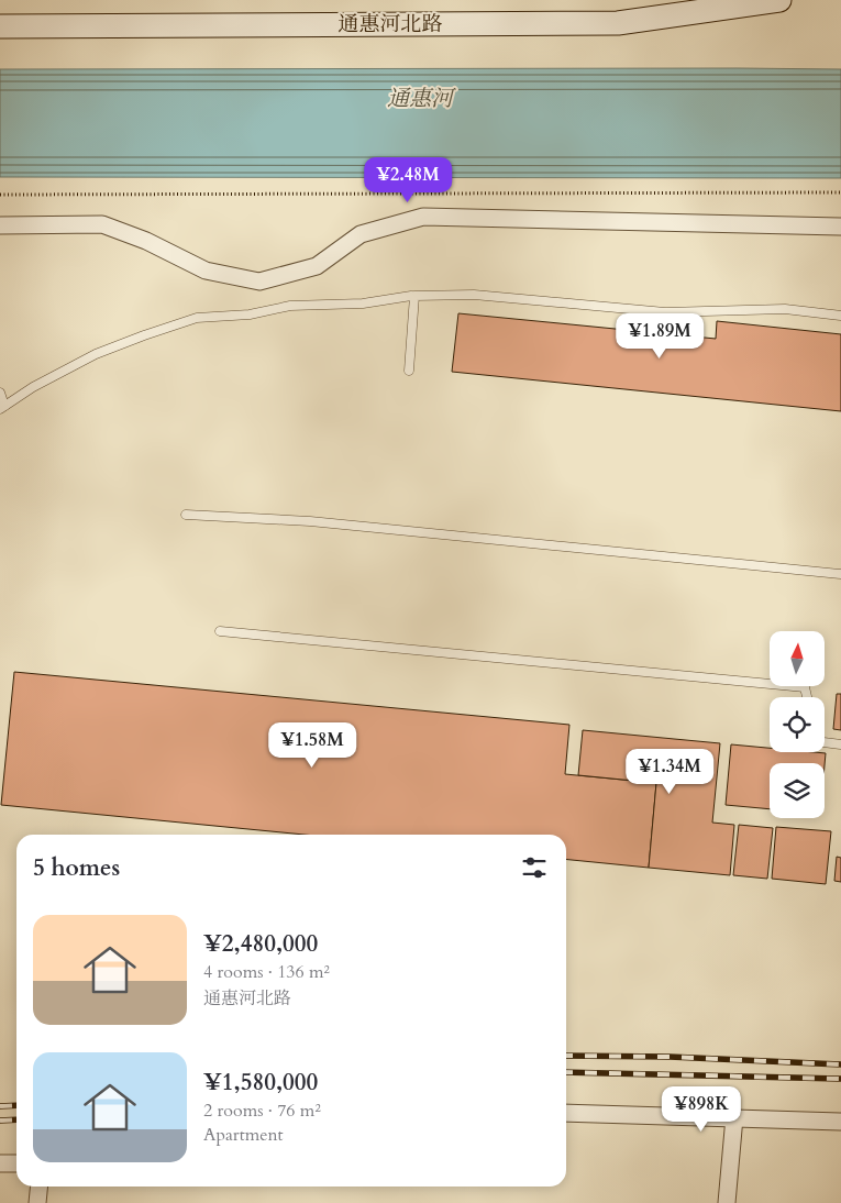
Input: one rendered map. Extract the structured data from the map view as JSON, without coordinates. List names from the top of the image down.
{
  "streets": {
    "street": ["通惠河北路"]
  },
  "water": ["通惠河"],
  "north": "top",
  "page": {
    "price": [
      "¥2.48M",
      "¥1.89M",
      "¥1.58M",
      "¥1.34M",
      "¥898K"
    ],
    "heading": "5 homes",
    "list": [
      {
        "name": "¥2,480,000",
        "note": "4 rooms · 136 m² · 通惠河北路"
      },
      {
        "name": "¥1,580,000",
        "note": "2 rooms · 76 m² · Apartment"
      }
    ]
  }
}
